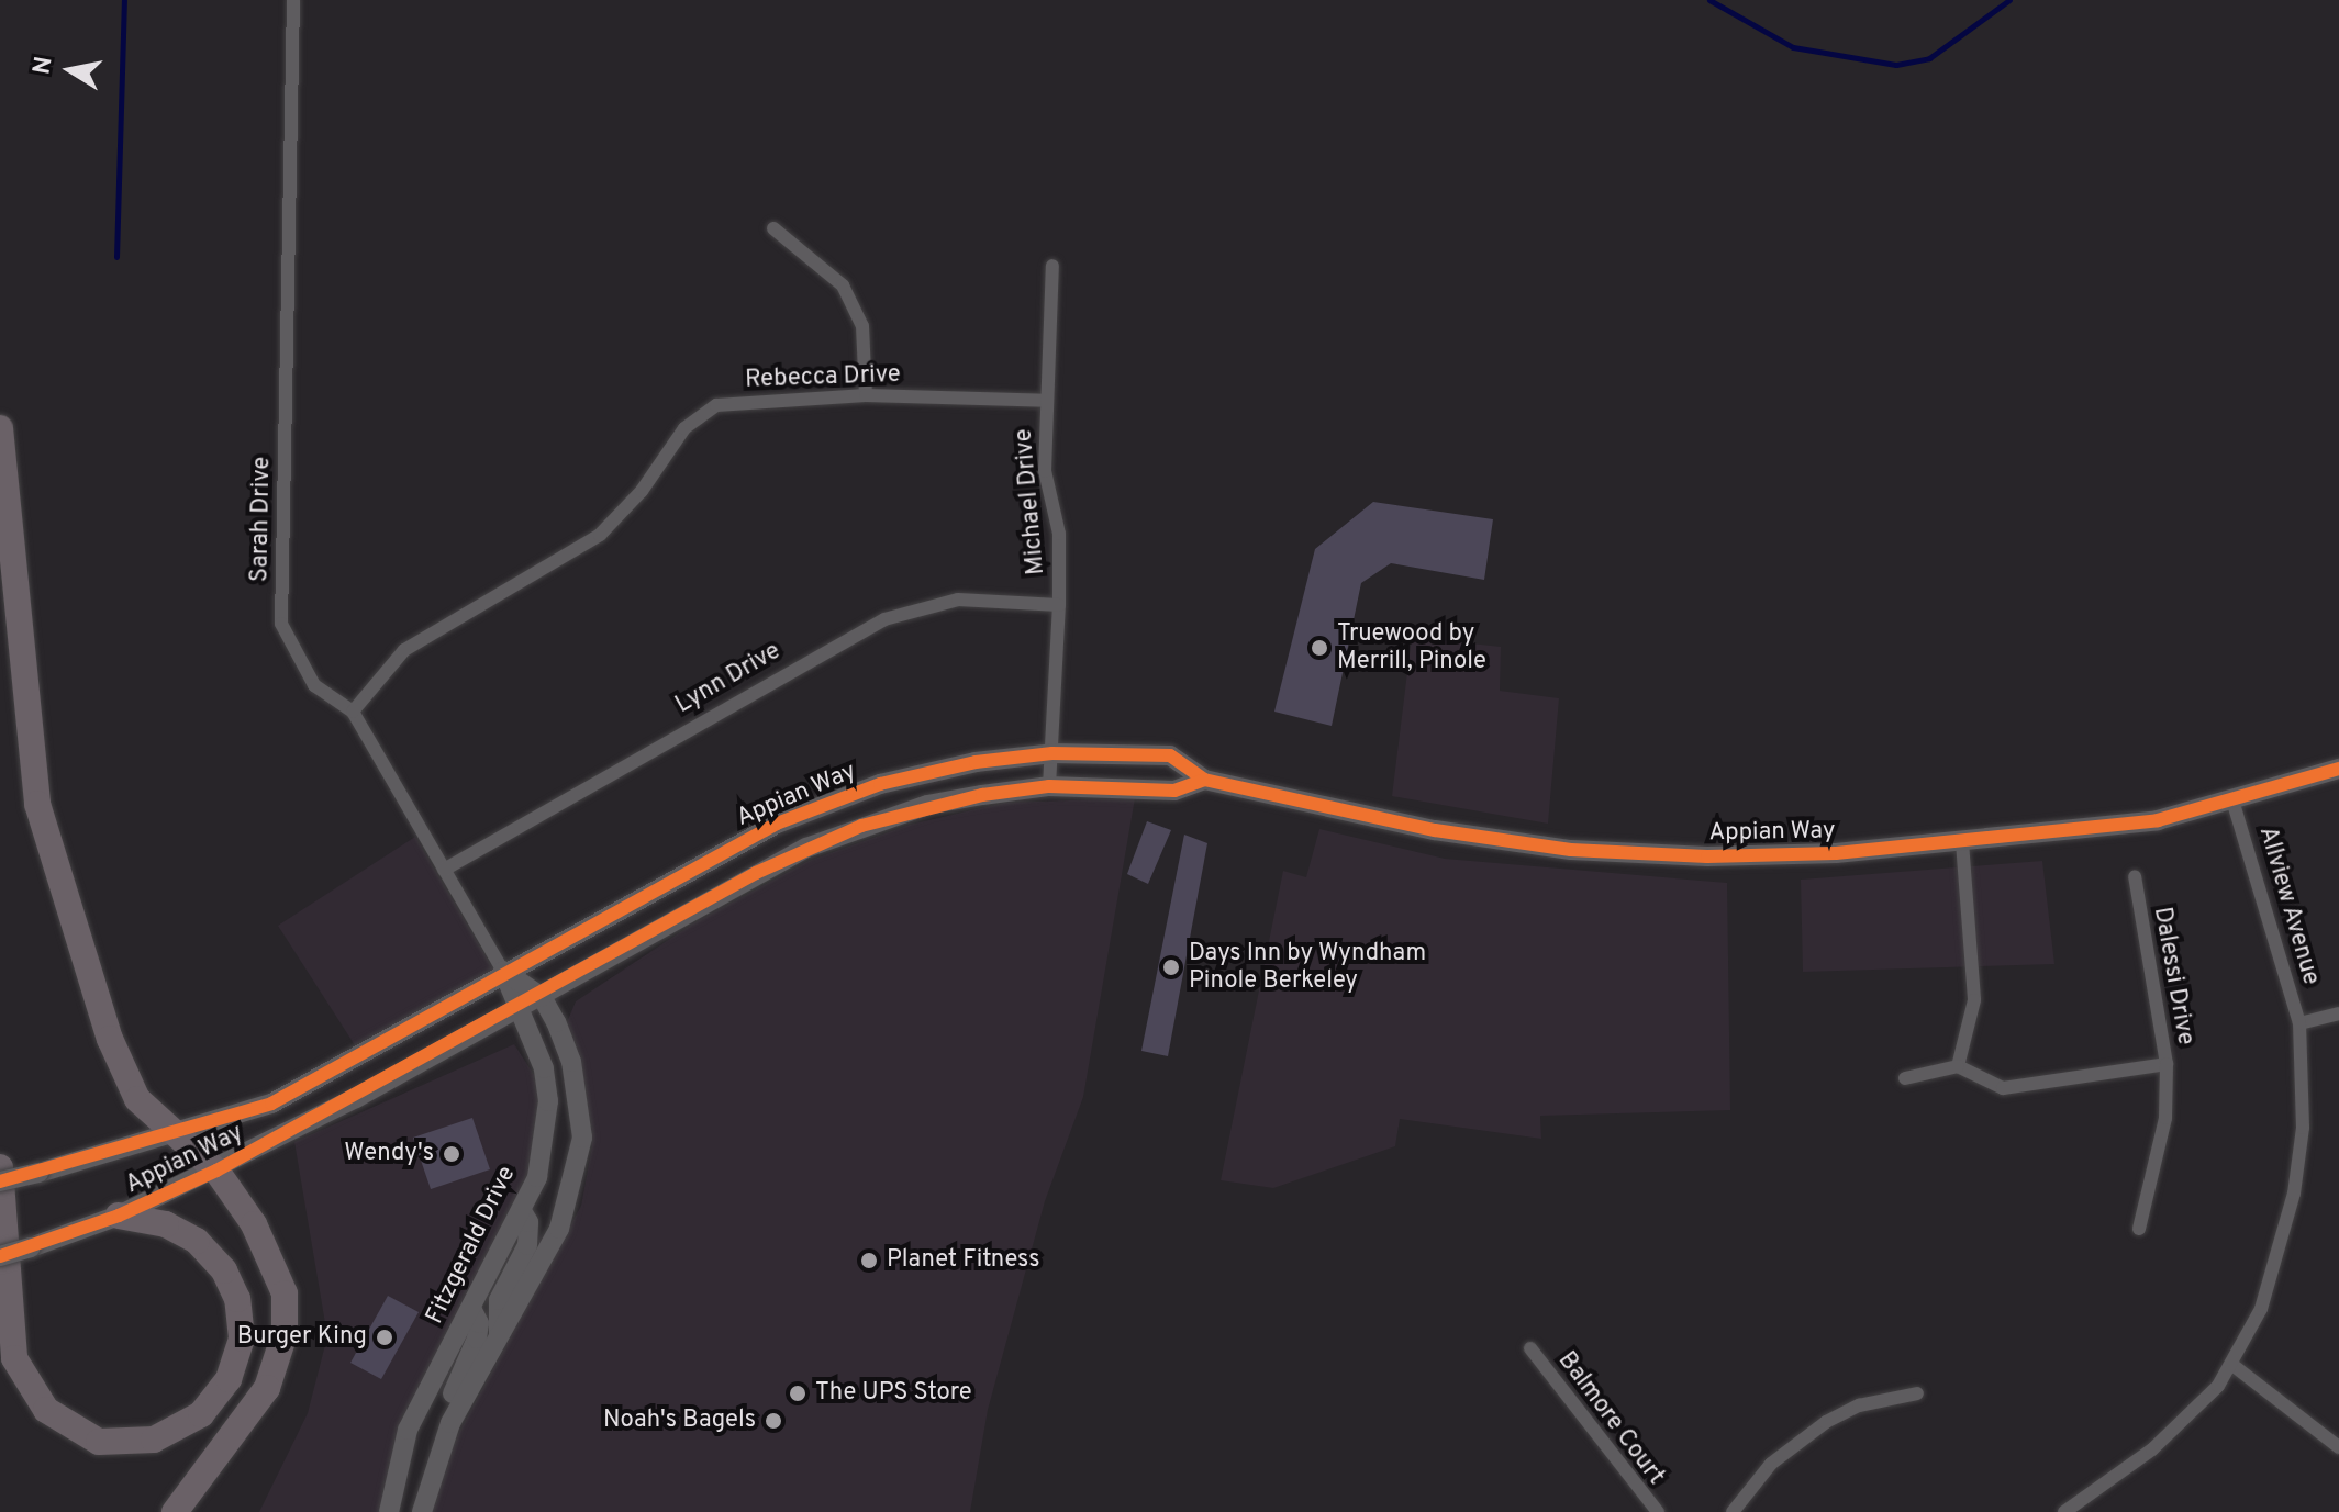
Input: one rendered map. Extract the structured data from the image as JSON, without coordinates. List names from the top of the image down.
{
  "streets": {
    "main road": ["Appian Way", "Fitzgerald Drive"],
    "street": [
      "Rebecca Drive",
      "Michael Drive",
      "Sarah Drive",
      "Lynn Drive",
      "Allview Avenue",
      "Dalessi Drive",
      "Balmore Court"
    ]
  },
  "crossings": [
    ["Rebecca Drive", "Michael Drive"],
    ["Rebecca Drive", "Sarah Drive"],
    ["Michael Drive", "Lynn Drive"],
    ["Michael Drive", "Appian Way"],
    ["Sarah Drive", "Lynn Drive"],
    ["Sarah Drive", "Appian Way"],
    ["Sarah Drive", "Fitzgerald Drive"],
    ["Appian Way", "Allview Avenue"],
    ["Appian Way", "Fitzgerald Drive"]
  ],
  "places": [
    "Truewood by Merrill, Pinole",
    "Days Inn by Wyndham Pinole Berkeley",
    "Wendy's",
    "Planet Fitness",
    "Burger King",
    "The UPS Store",
    "Noah's Bagels"
  ],
  "north": "left"
}
